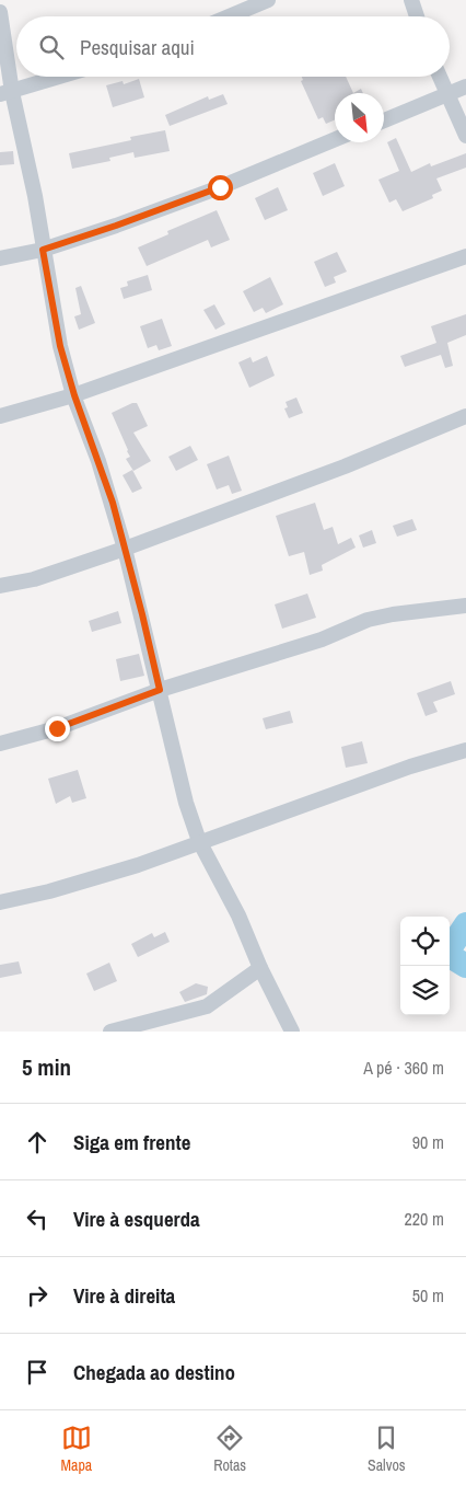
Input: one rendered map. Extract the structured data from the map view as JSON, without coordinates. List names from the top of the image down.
{
  "north": "bottom right",
  "page": {
    "search": "Pesquisar aqui",
    "heading": ["5 min", "A pé · 360 m"],
    "list": [
      ["Siga em frente", "90 m"],
      ["Vire à esquerda", "220 m"],
      ["Vire à direita", "50 m"],
      "Chegada ao destino"
    ],
    "nav": ["Mapa", "Rotas", "Salvos"]
  }
}
